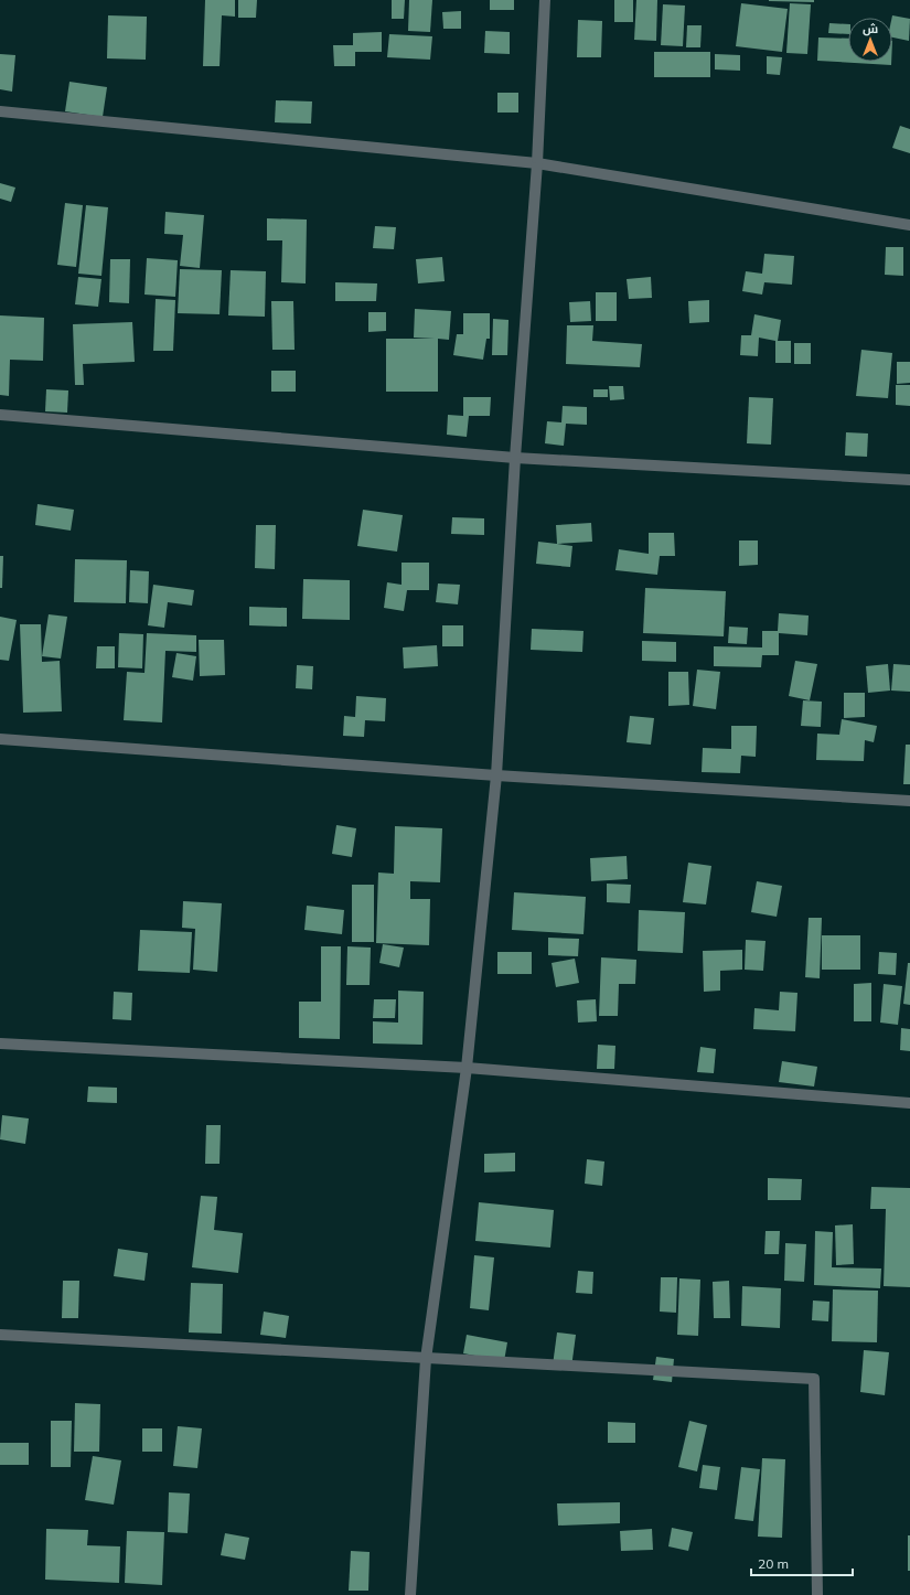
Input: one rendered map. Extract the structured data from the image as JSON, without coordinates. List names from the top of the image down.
{
  "scale_bar": "20 m",
  "north": "top"
}
